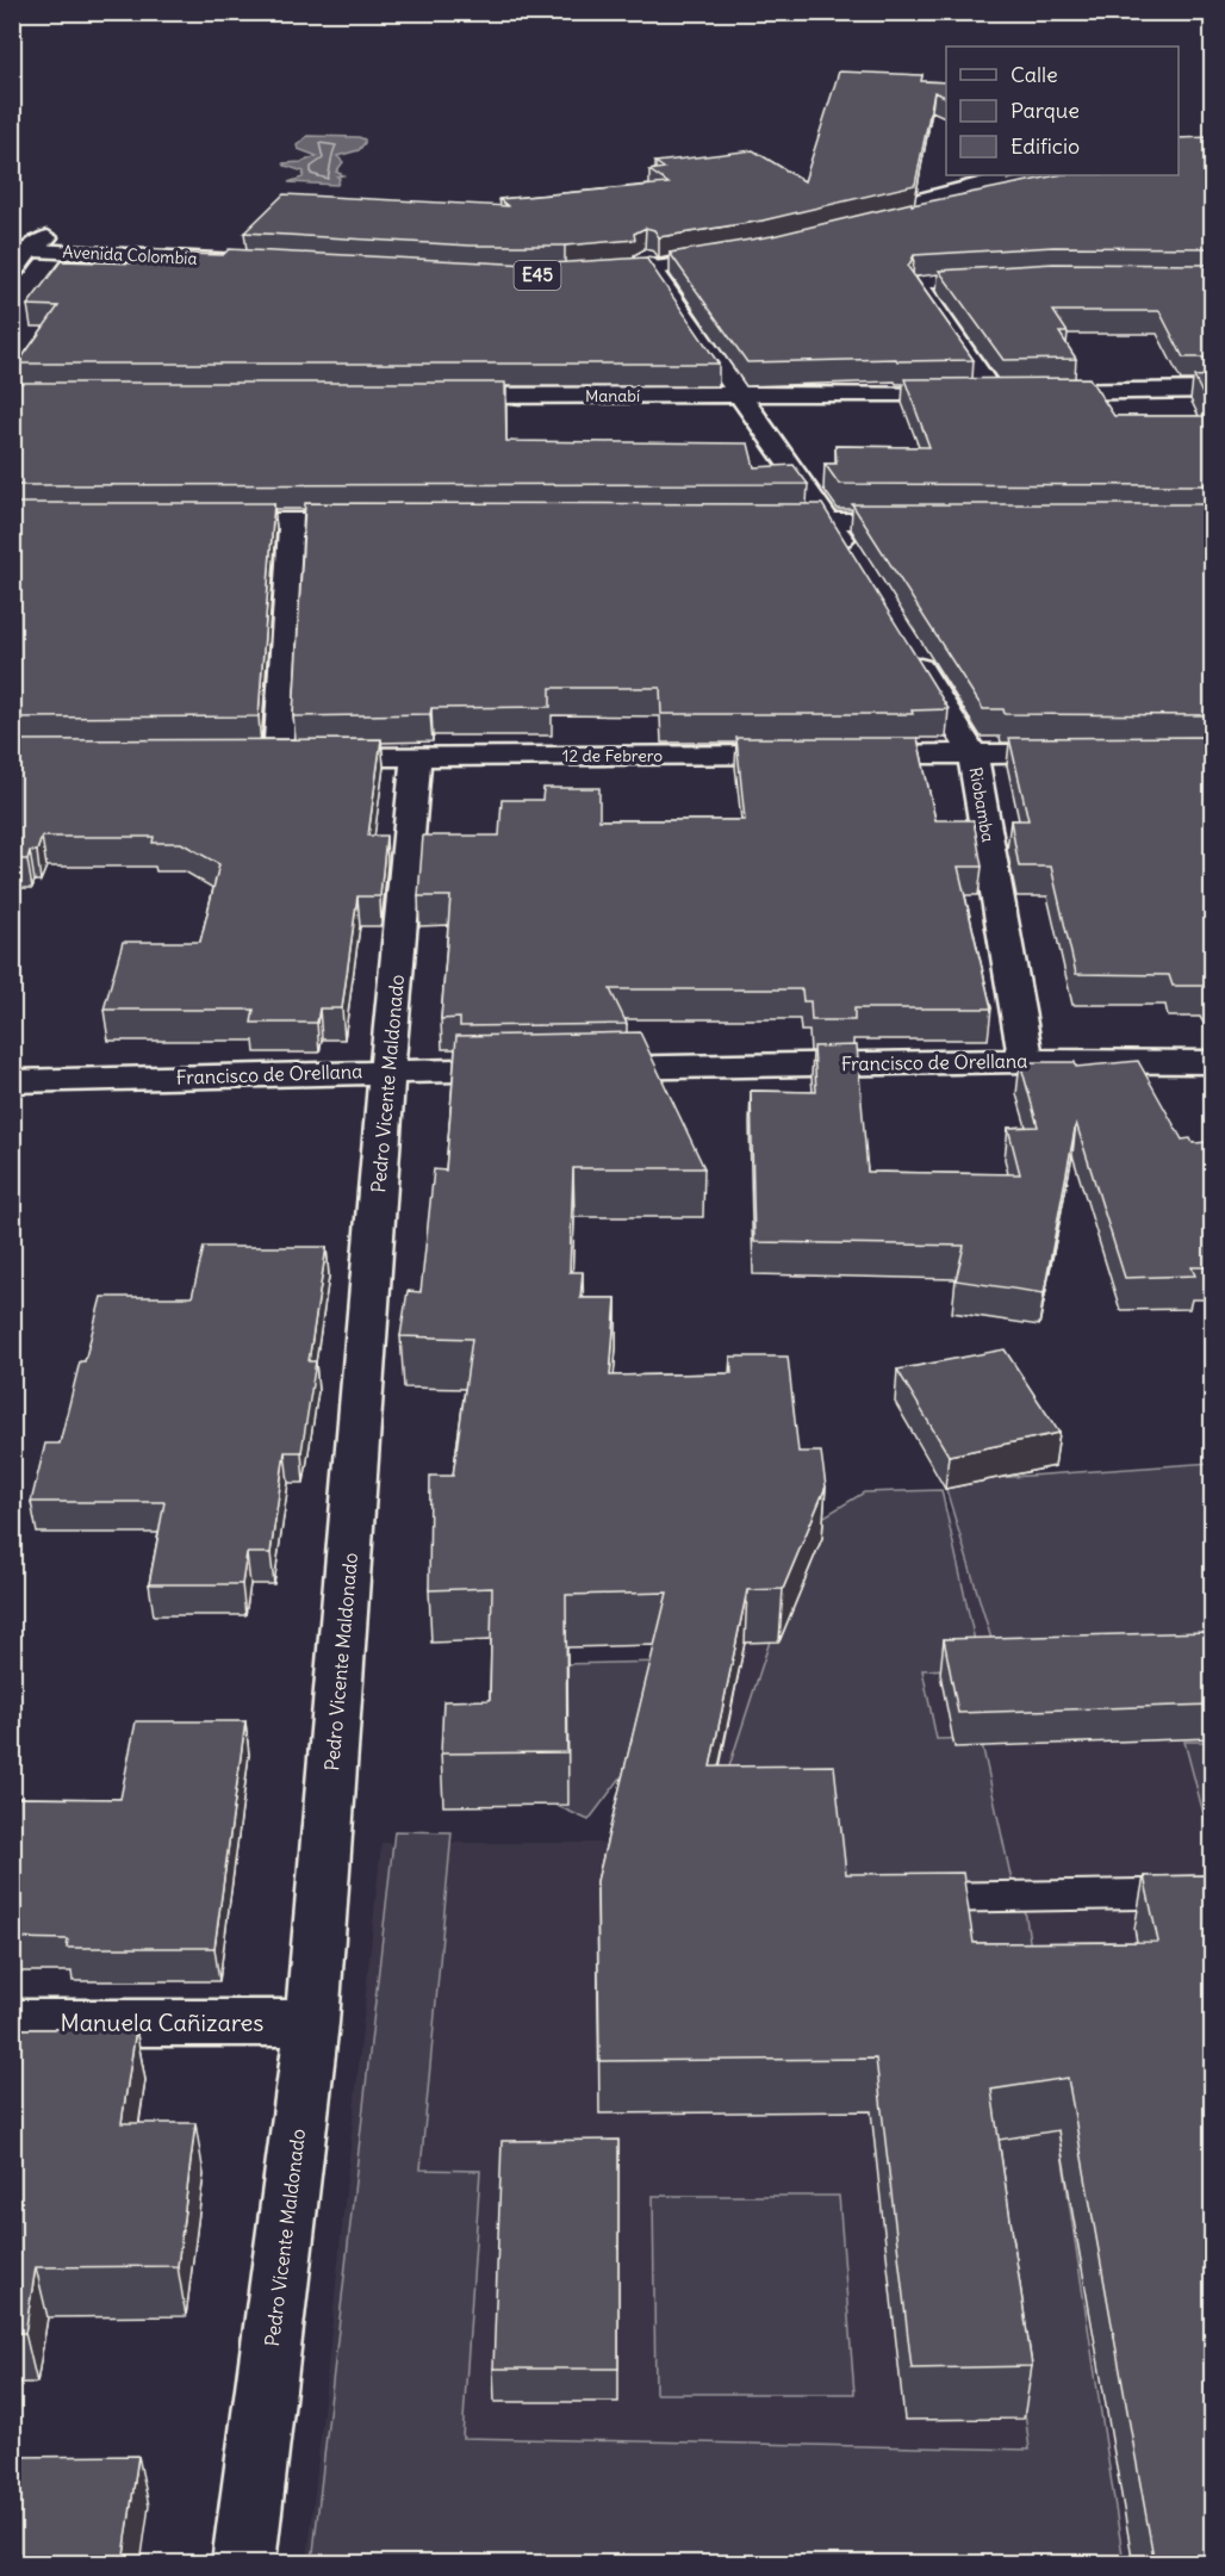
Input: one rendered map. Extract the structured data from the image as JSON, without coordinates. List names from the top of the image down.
{
  "streets": {
    "street": [
      "Avenida Colombia",
      "E45",
      "Manabí",
      "12 de Febrero",
      "Riobamba",
      "Francisco de Orellana",
      "Pedro Vicente Maldonado",
      "Manuela Cañizares"
    ]
  },
  "crossings": [
    ["12 de Febrero", "Riobamba"],
    ["12 de Febrero", "Pedro Vicente Maldonado"],
    ["Riobamba", "Francisco de Orellana"],
    ["Francisco de Orellana", "Pedro Vicente Maldonado"],
    ["Pedro Vicente Maldonado", "Manuela Cañizares"]
  ],
  "legend": ["Calle", "Parque", "Edificio"]
}
